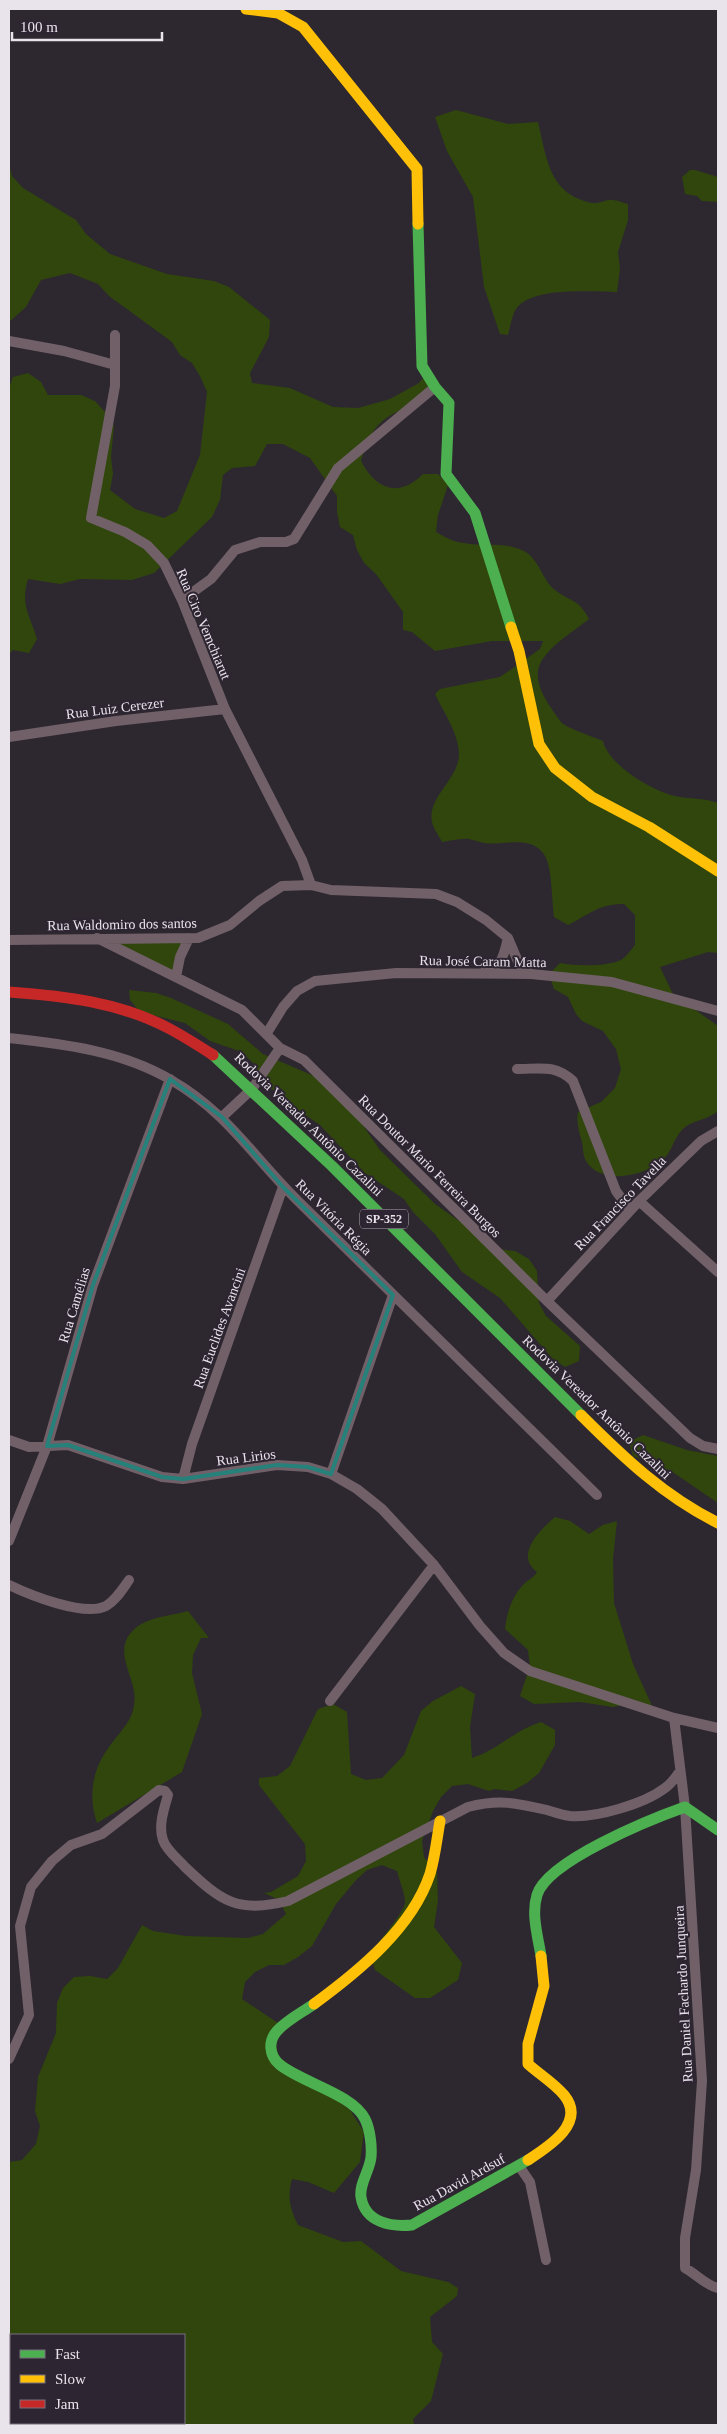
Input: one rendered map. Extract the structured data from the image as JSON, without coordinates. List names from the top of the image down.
{
  "streets": {
    "street": [
      "Rua Ciro Vemchiarut",
      "Rua Luiz Cerezer",
      "Rua Waldomiro dos santos",
      "Rua José Caram Matta",
      "Rodovia Vereador Antônio Cazalini",
      "Rua Doutor Mario Ferreira Burgos",
      "Rua Francisco Tavella",
      "Rua Vitória Régia",
      "SP-352",
      "Rua Camélias",
      "Rua Euclides Avancini",
      "Rua Lirios",
      "Rua Daniel Fachardo Junqueira",
      "Rua David Ardsuf"
    ]
  },
  "crossings": [
    ["Rua Ciro Vemchiarut", "Rua Luiz Cerezer"],
    ["Rua Ciro Vemchiarut", "Rua Waldomiro dos santos"],
    ["Rua Waldomiro dos santos", "Rua Doutor Mario Ferreira Burgos"],
    ["Rua José Caram Matta", "Rua Doutor Mario Ferreira Burgos"],
    ["Rua Doutor Mario Ferreira Burgos", "Rua Francisco Tavella"],
    ["Rua Vitória Régia", "Rua Camélias"],
    ["Rua Vitória Régia", "Rua Euclides Avancini"],
    ["Rua Camélias", "Rua Lirios"],
    ["Rua Euclides Avancini", "Rua Lirios"],
    ["Rua Lirios", "Rua Daniel Fachardo Junqueira"],
    ["Rua Daniel Fachardo Junqueira", "Rua David Ardsuf"]
  ],
  "legend": ["Fast", "Slow", "Jam"],
  "scale_bar": "100 m"
}
